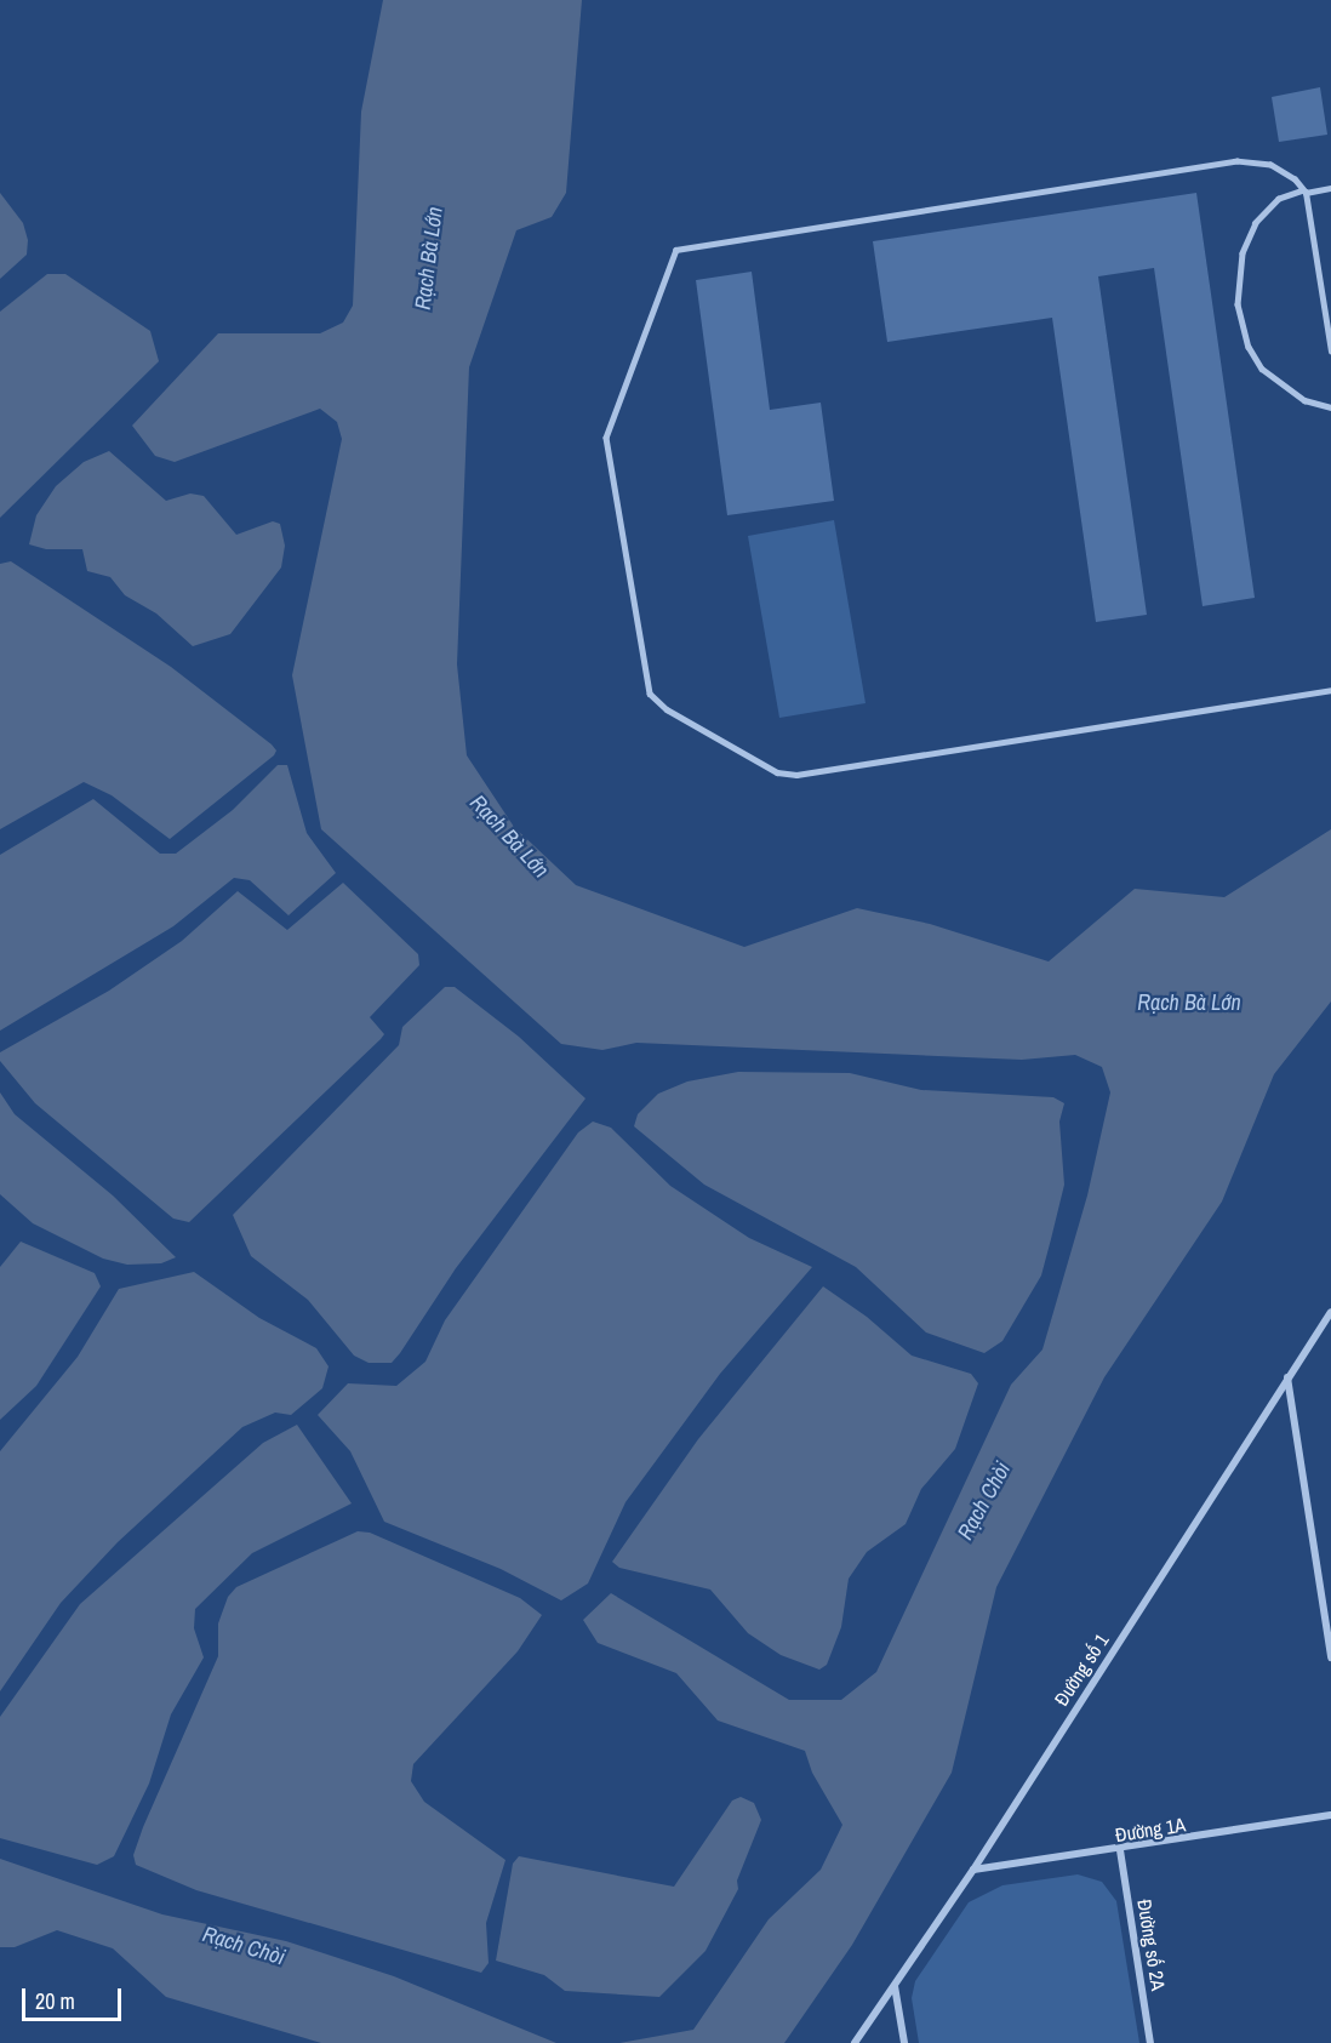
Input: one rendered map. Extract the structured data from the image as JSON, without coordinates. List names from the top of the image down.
{
  "streets": {
    "street": ["Đường số 1", "Đường 1A", "Đường số 2A"]
  },
  "crossings": [
    ["Đường số 1", "Đường 1A"],
    ["Đường 1A", "Đường số 2A"]
  ],
  "water": ["Rạch Bà Lớn", "Rạch Chòi"],
  "scale_bar": "20 m"
}
